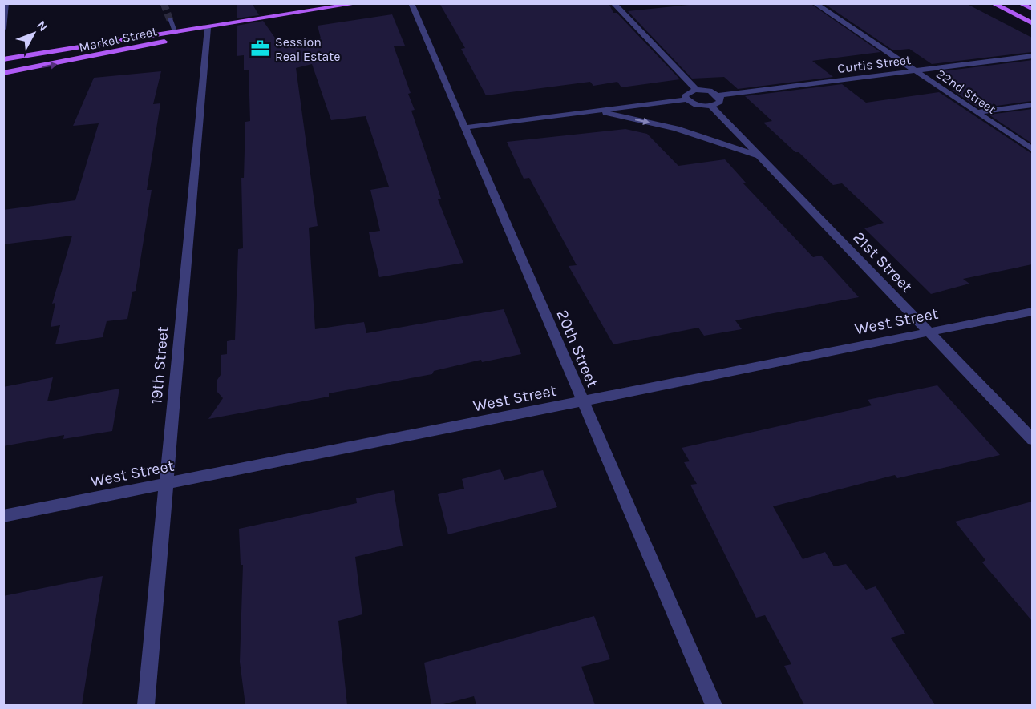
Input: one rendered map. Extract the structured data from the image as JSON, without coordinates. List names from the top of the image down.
{
  "streets": {
    "main road": ["Market Street"],
    "street": [
      "Curtis Street",
      "22nd Street",
      "21st Street",
      "West Street",
      "20th Street",
      "19th Street"
    ]
  },
  "crossings": [
    ["Market Street", "19th Street"],
    ["Curtis Street", "22nd Street"],
    ["21st Street", "West Street"],
    ["West Street", "20th Street"],
    ["West Street", "19th Street"]
  ],
  "places": {
    "office": ["Session Real Estate"]
  },
  "north": "top right"
}
